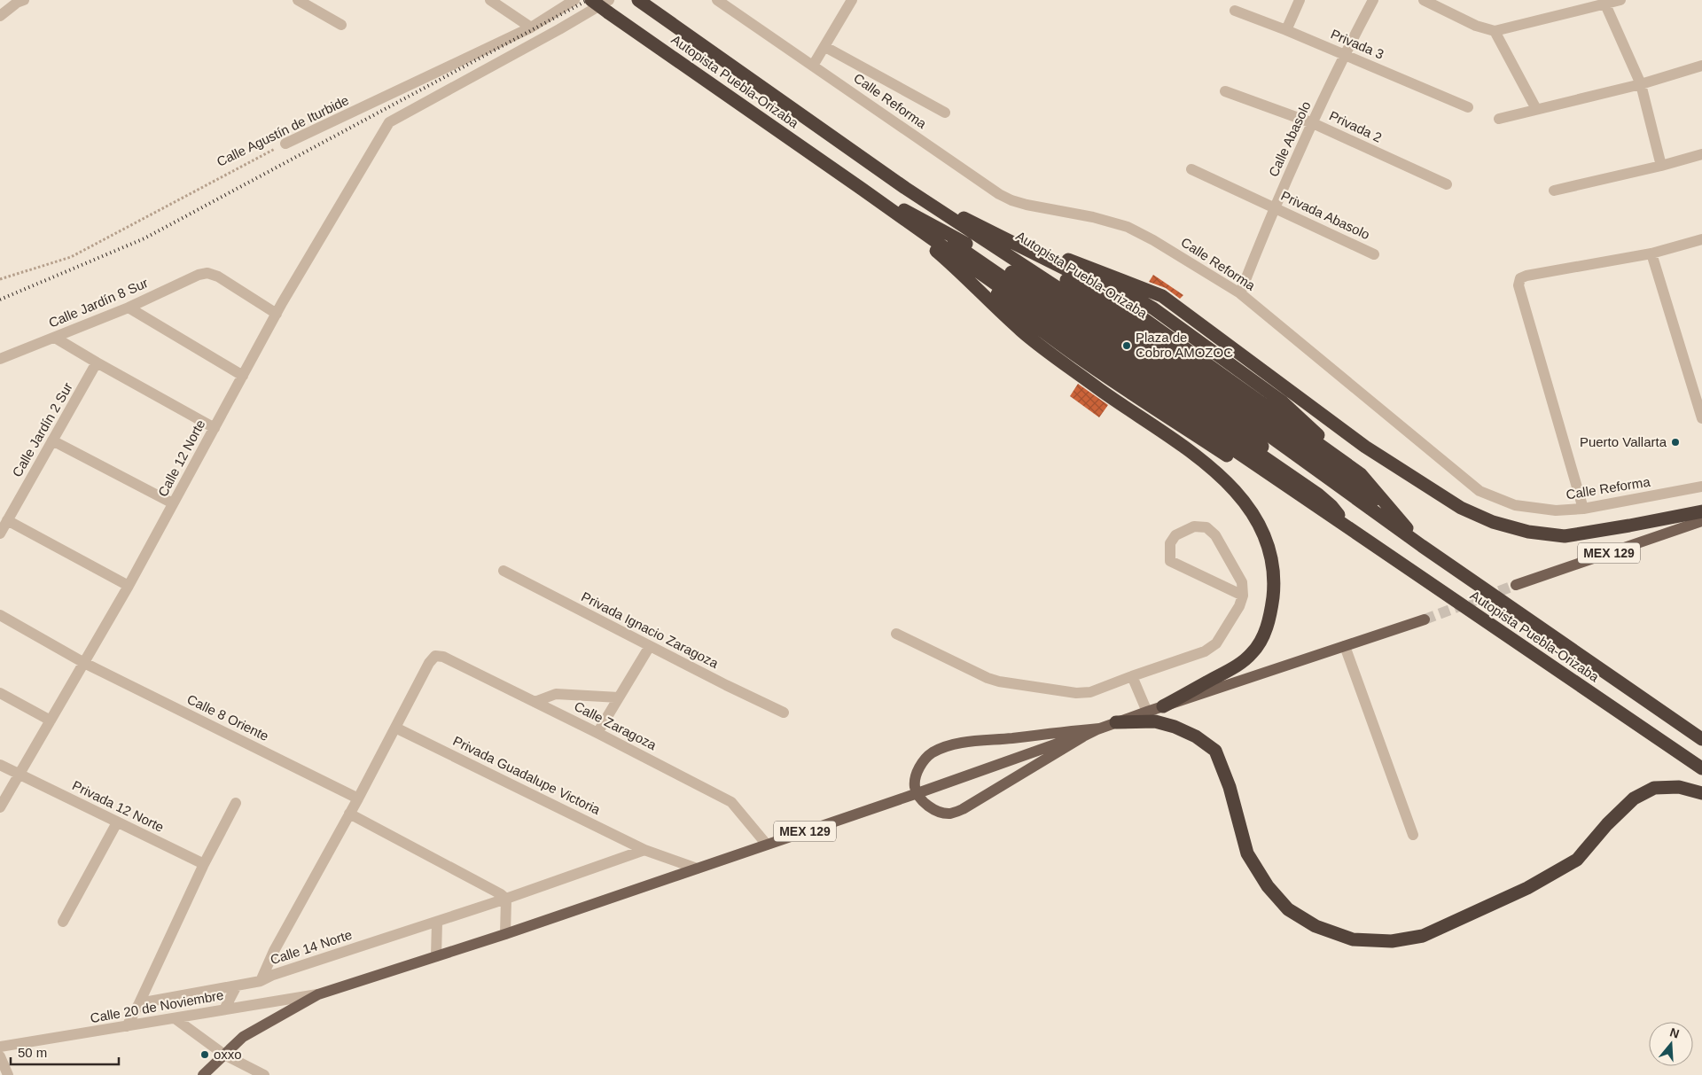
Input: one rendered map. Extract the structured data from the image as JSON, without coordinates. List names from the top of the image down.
{
  "streets": {
    "highway": ["Autopista Puebla-Orizaba"],
    "main road": ["MEX 129"],
    "street": [
      "Privada 3",
      "Calle Reforma",
      "Privada 2",
      "Calle Agustín de Iturbide",
      "Calle Abasolo",
      "Privada Abasolo",
      "Calle Jardín 8 Sur",
      "Calle Jardín 2 Sur",
      "Calle 12 Norte",
      "Privada Ignacio Zaragoza",
      "Calle 8 Oriente",
      "Calle Zaragoza",
      "Privada Guadalupe Victoria",
      "Privada 12 Norte",
      "Calle 14 Norte",
      "Calle 20 de Noviembre"
    ]
  },
  "crossings": [
    ["Privada 3", "Calle Abasolo"],
    ["Autopista Puebla-Orizaba", "Calle 12 Norte"],
    ["Calle Reforma", "Calle Abasolo"],
    ["Privada 2", "Calle Abasolo"],
    ["Calle Abasolo", "Privada Abasolo"],
    ["Calle Jardín 8 Sur", "Calle 12 Norte"],
    ["Calle 12 Norte", "Calle 8 Oriente"],
    ["Calle 12 Norte", "Privada 12 Norte"],
    ["MEX 129", "Calle Zaragoza"],
    ["MEX 129", "Privada Guadalupe Victoria"],
    ["MEX 129", "Calle 20 de Noviembre"],
    ["Calle 8 Oriente", "Calle 14 Norte"],
    ["Calle Zaragoza", "Calle 14 Norte"],
    ["Privada Guadalupe Victoria", "Calle 14 Norte"]
  ],
  "places": ["Plaza de Cobro AMOZOC", "Puerto Vallarta", "oxxo"],
  "scale_bar": "50 m",
  "north": "top"
}
